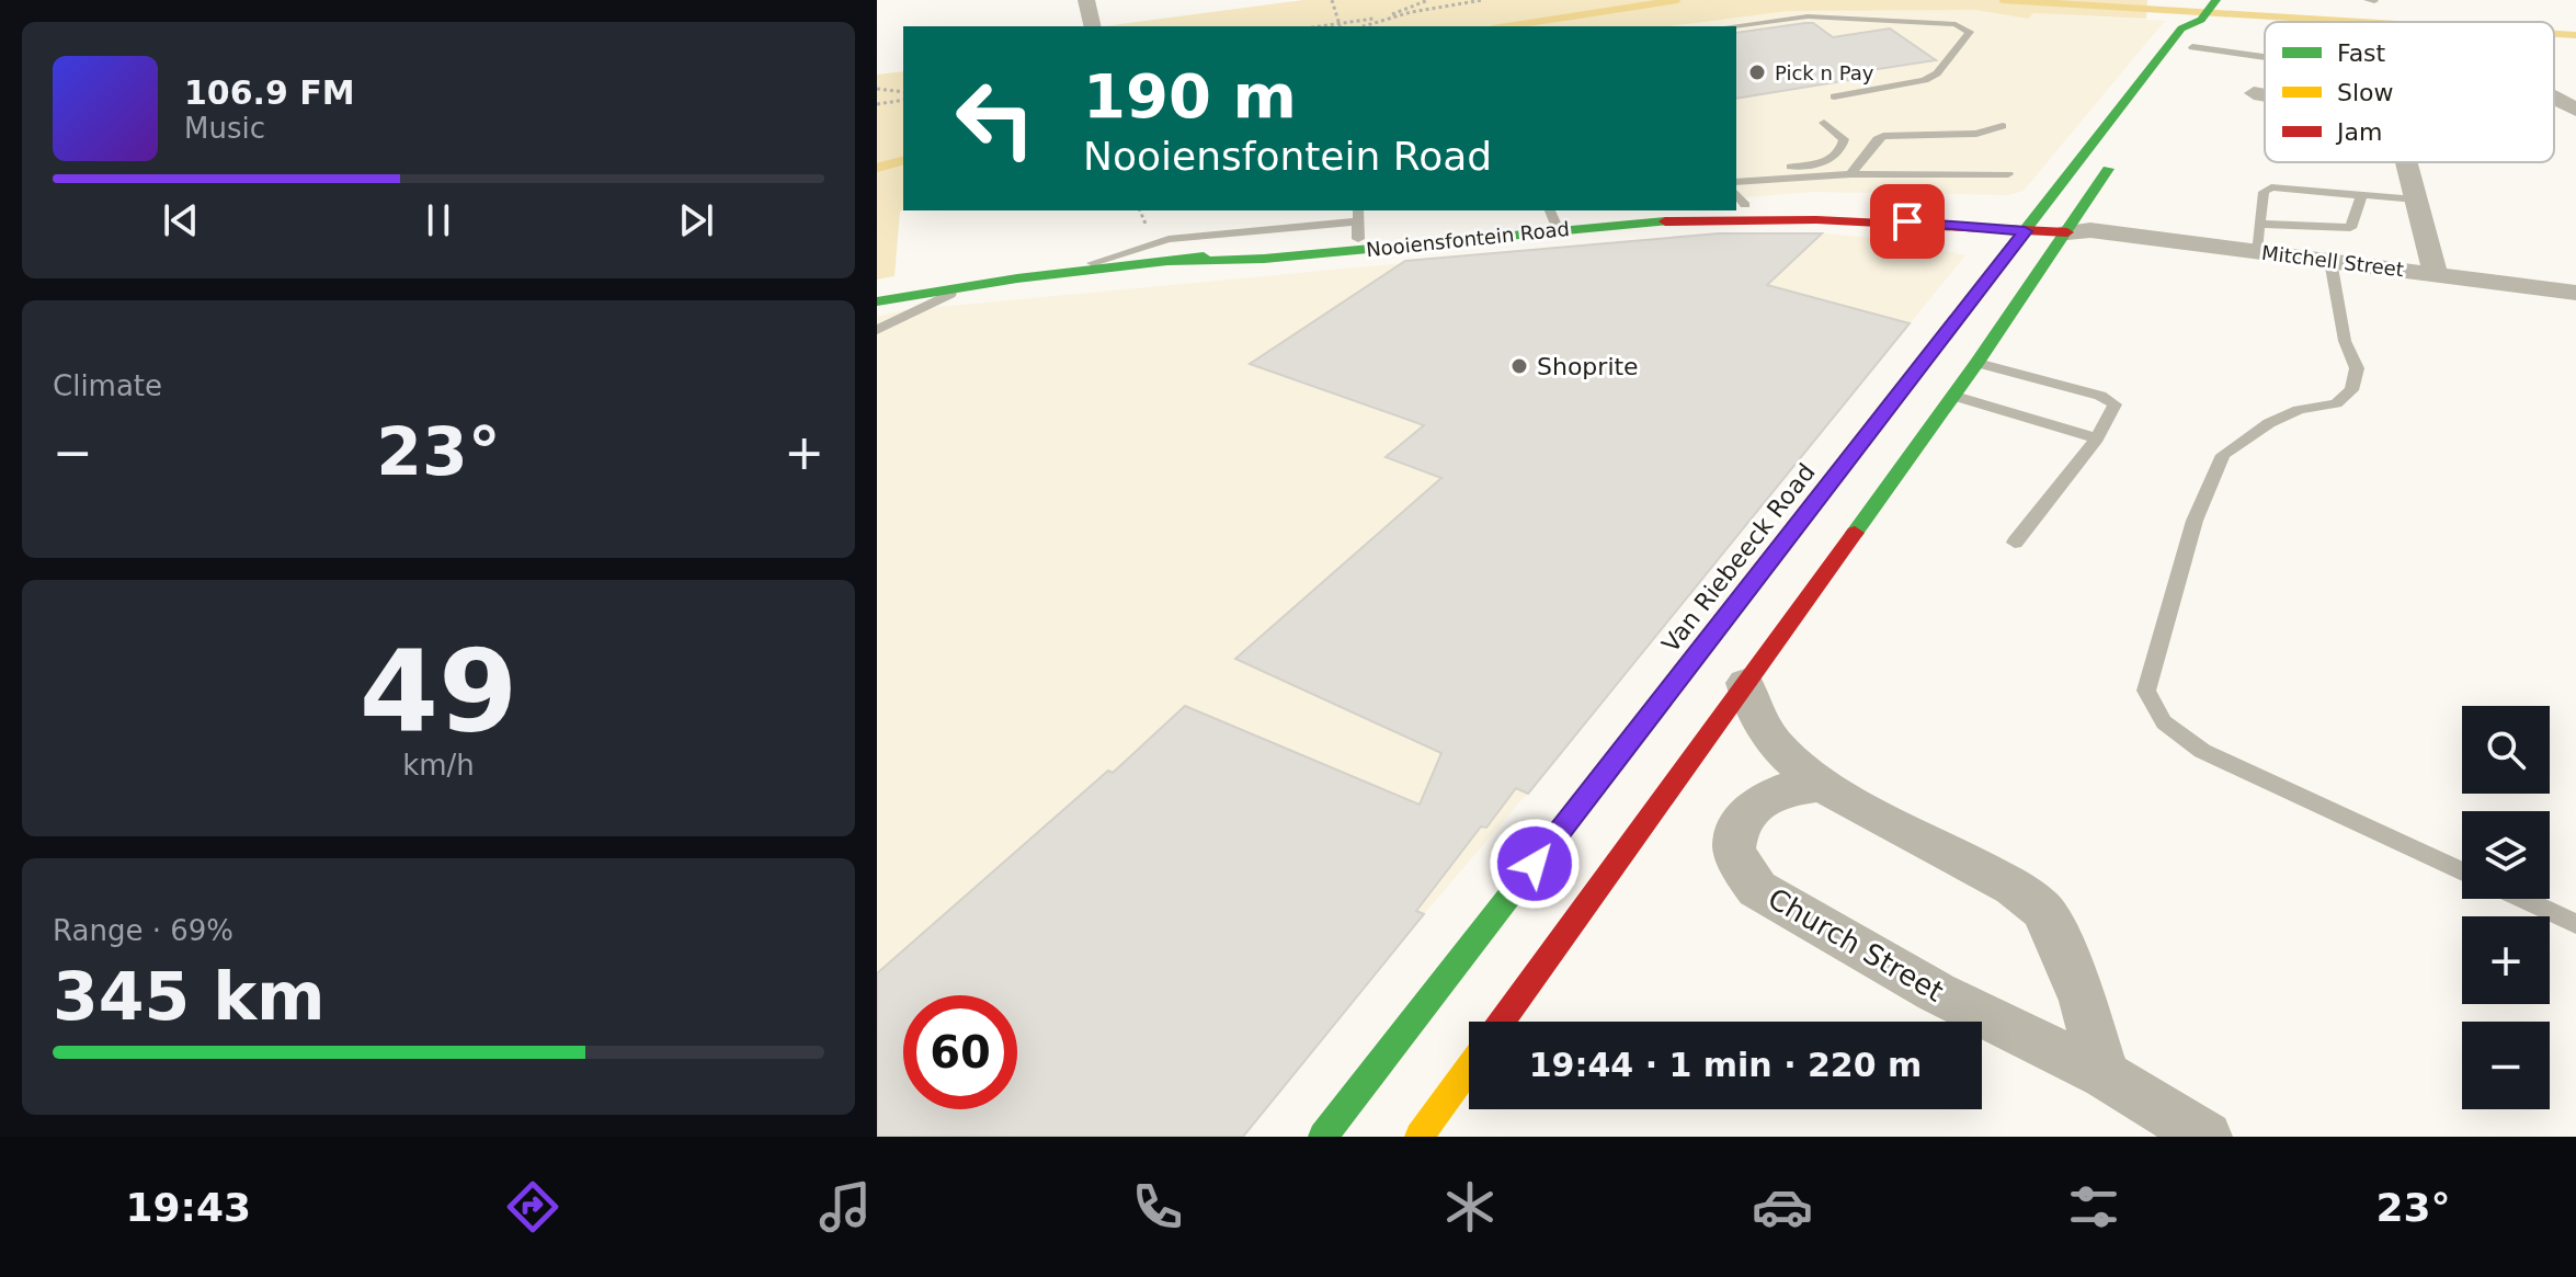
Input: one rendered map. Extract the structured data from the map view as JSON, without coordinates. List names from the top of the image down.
{
  "streets": {
    "main road": ["Nooiensfontein Road", "Van Riebeeck Road"],
    "street": ["Mitchell Street", "Church Street"]
  },
  "crossings": [
    ["Nooiensfontein Road", "Van Riebeeck Road"]
  ],
  "places": ["Pick n Pay", "Shoprite"],
  "legend": ["Fast", "Slow", "Jam"],
  "page": {
    "turn": ["190 m", "Nooiensfontein Road"],
    "song": ["106.9 FM", "Music"],
    "tile": [
      "Climate",
      ["49", "km/h"],
      ["Range · 69%", "345 km"]
    ],
    "heat": ["−", "23°", "+"],
    "map_buttons": ["+", "−"],
    "limit": "60",
    "trip": "19:44 · 1 min · 220 m",
    "tabs": ["19:43", "23°"]
  }
}
